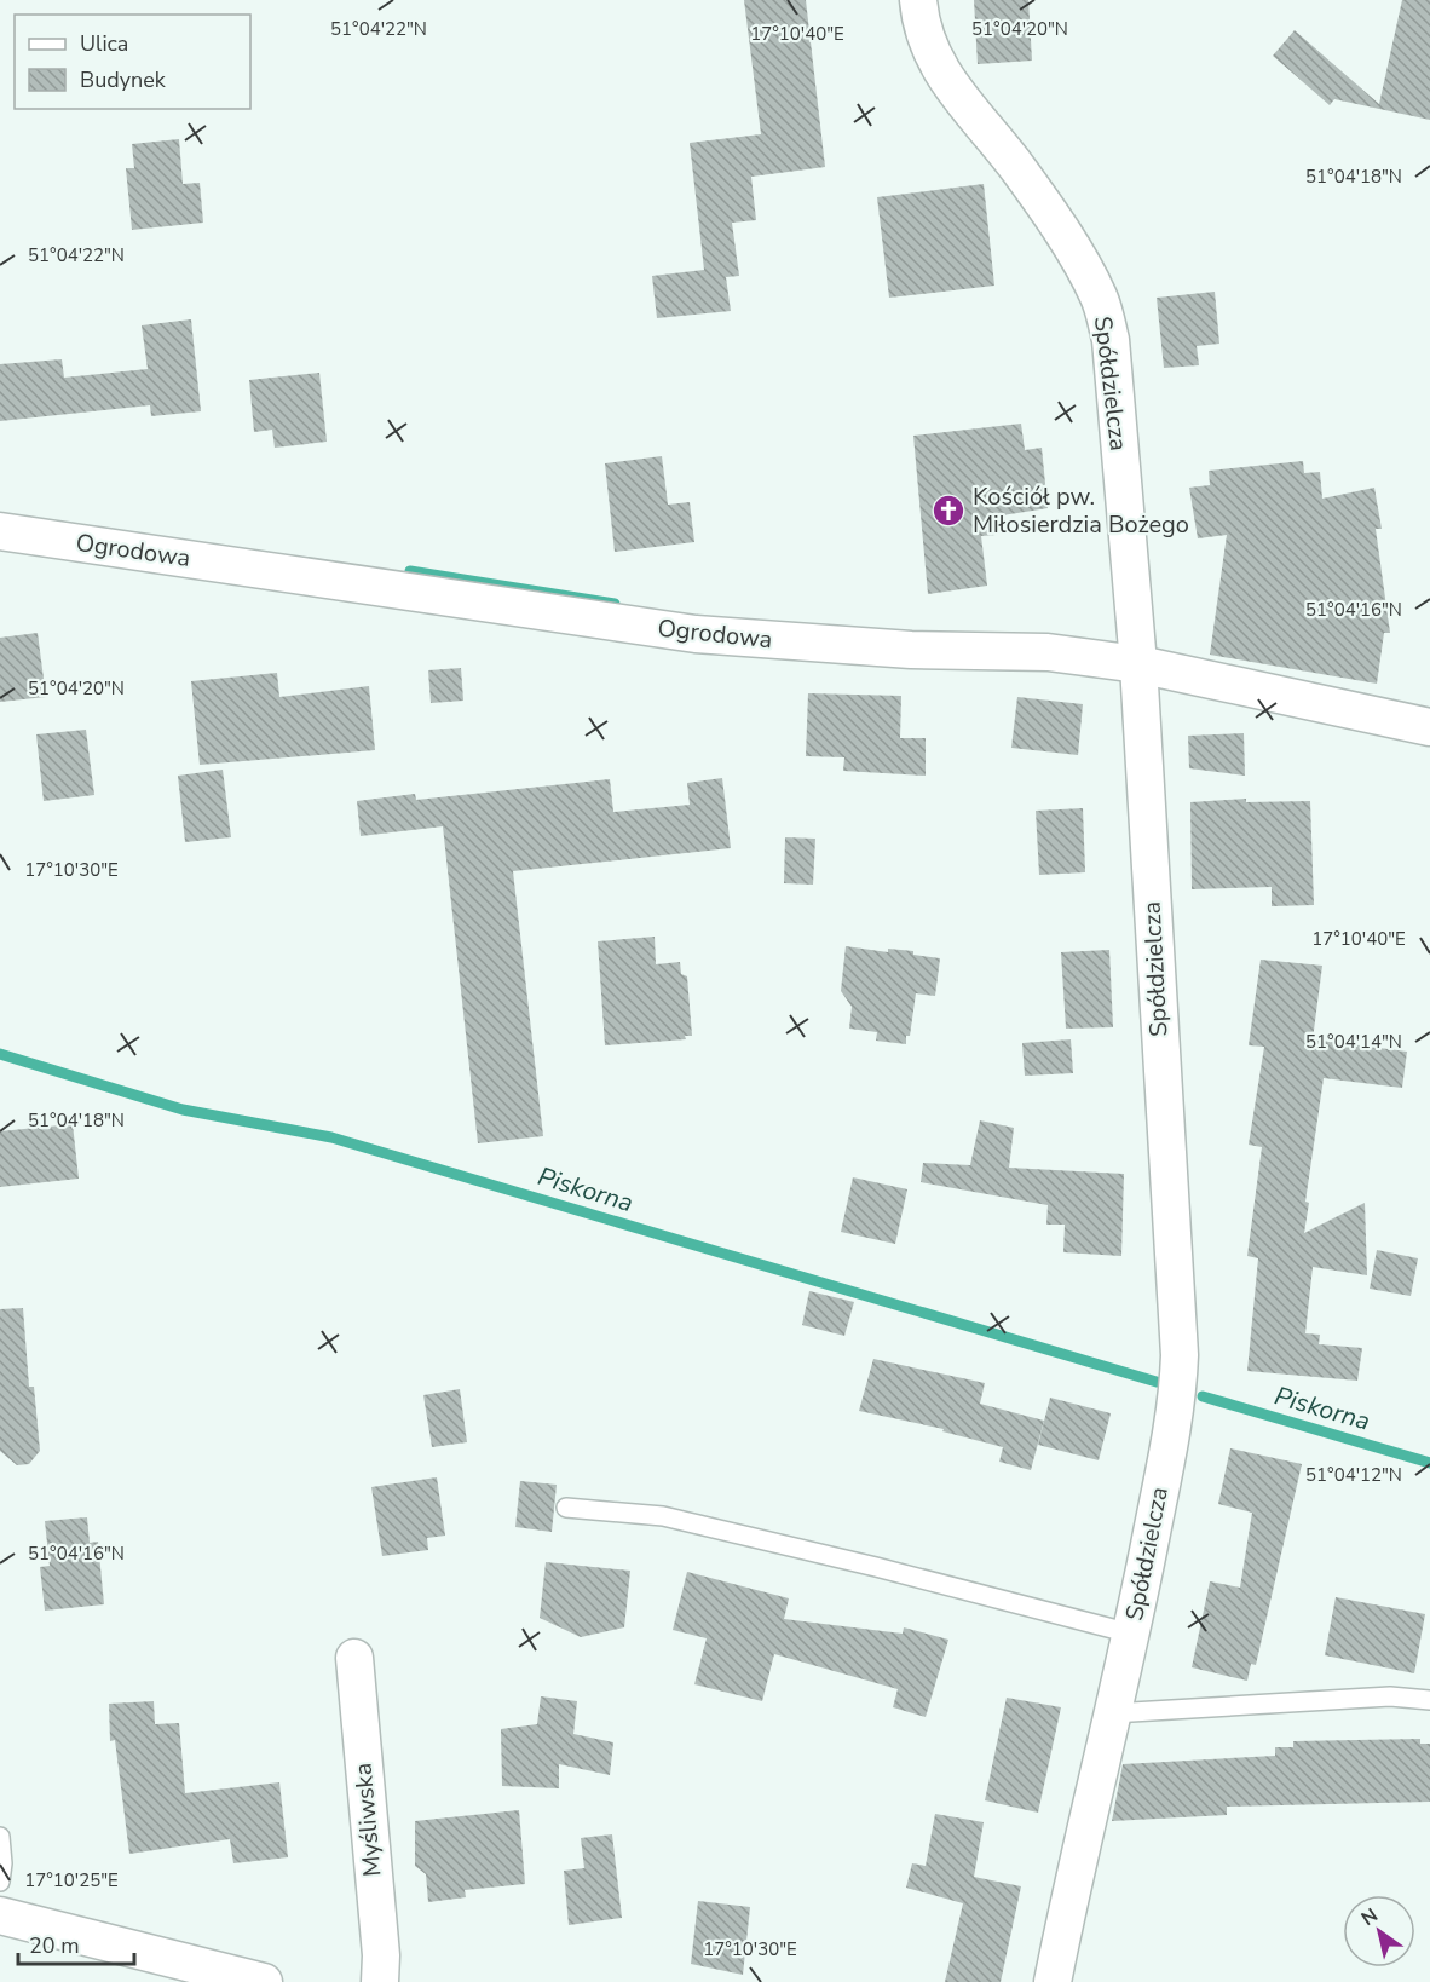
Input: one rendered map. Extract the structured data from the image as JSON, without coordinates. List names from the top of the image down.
{
  "streets": {
    "street": ["Spółdzielcza", "Ogrodowa", "Myśliwska"]
  },
  "crossings": [
    ["Spółdzielcza", "Ogrodowa"]
  ],
  "water": ["Piskorna"],
  "places": {
    "church": ["Kościół pw. Miłosierdzia Bożego"]
  },
  "legend": ["Ulica", "Budynek"],
  "scale_bar": "20 m",
  "north": "top left",
  "coordinates": [
    "51°04'22\"N",
    "51°04'20\"N",
    "17°10'40\"E",
    "51°04'18\"N",
    "51°04'16\"N",
    "17°10'30\"E",
    "51°04'14\"N",
    "51°04'12\"N",
    "17°10'25\"E"
  ]
}
